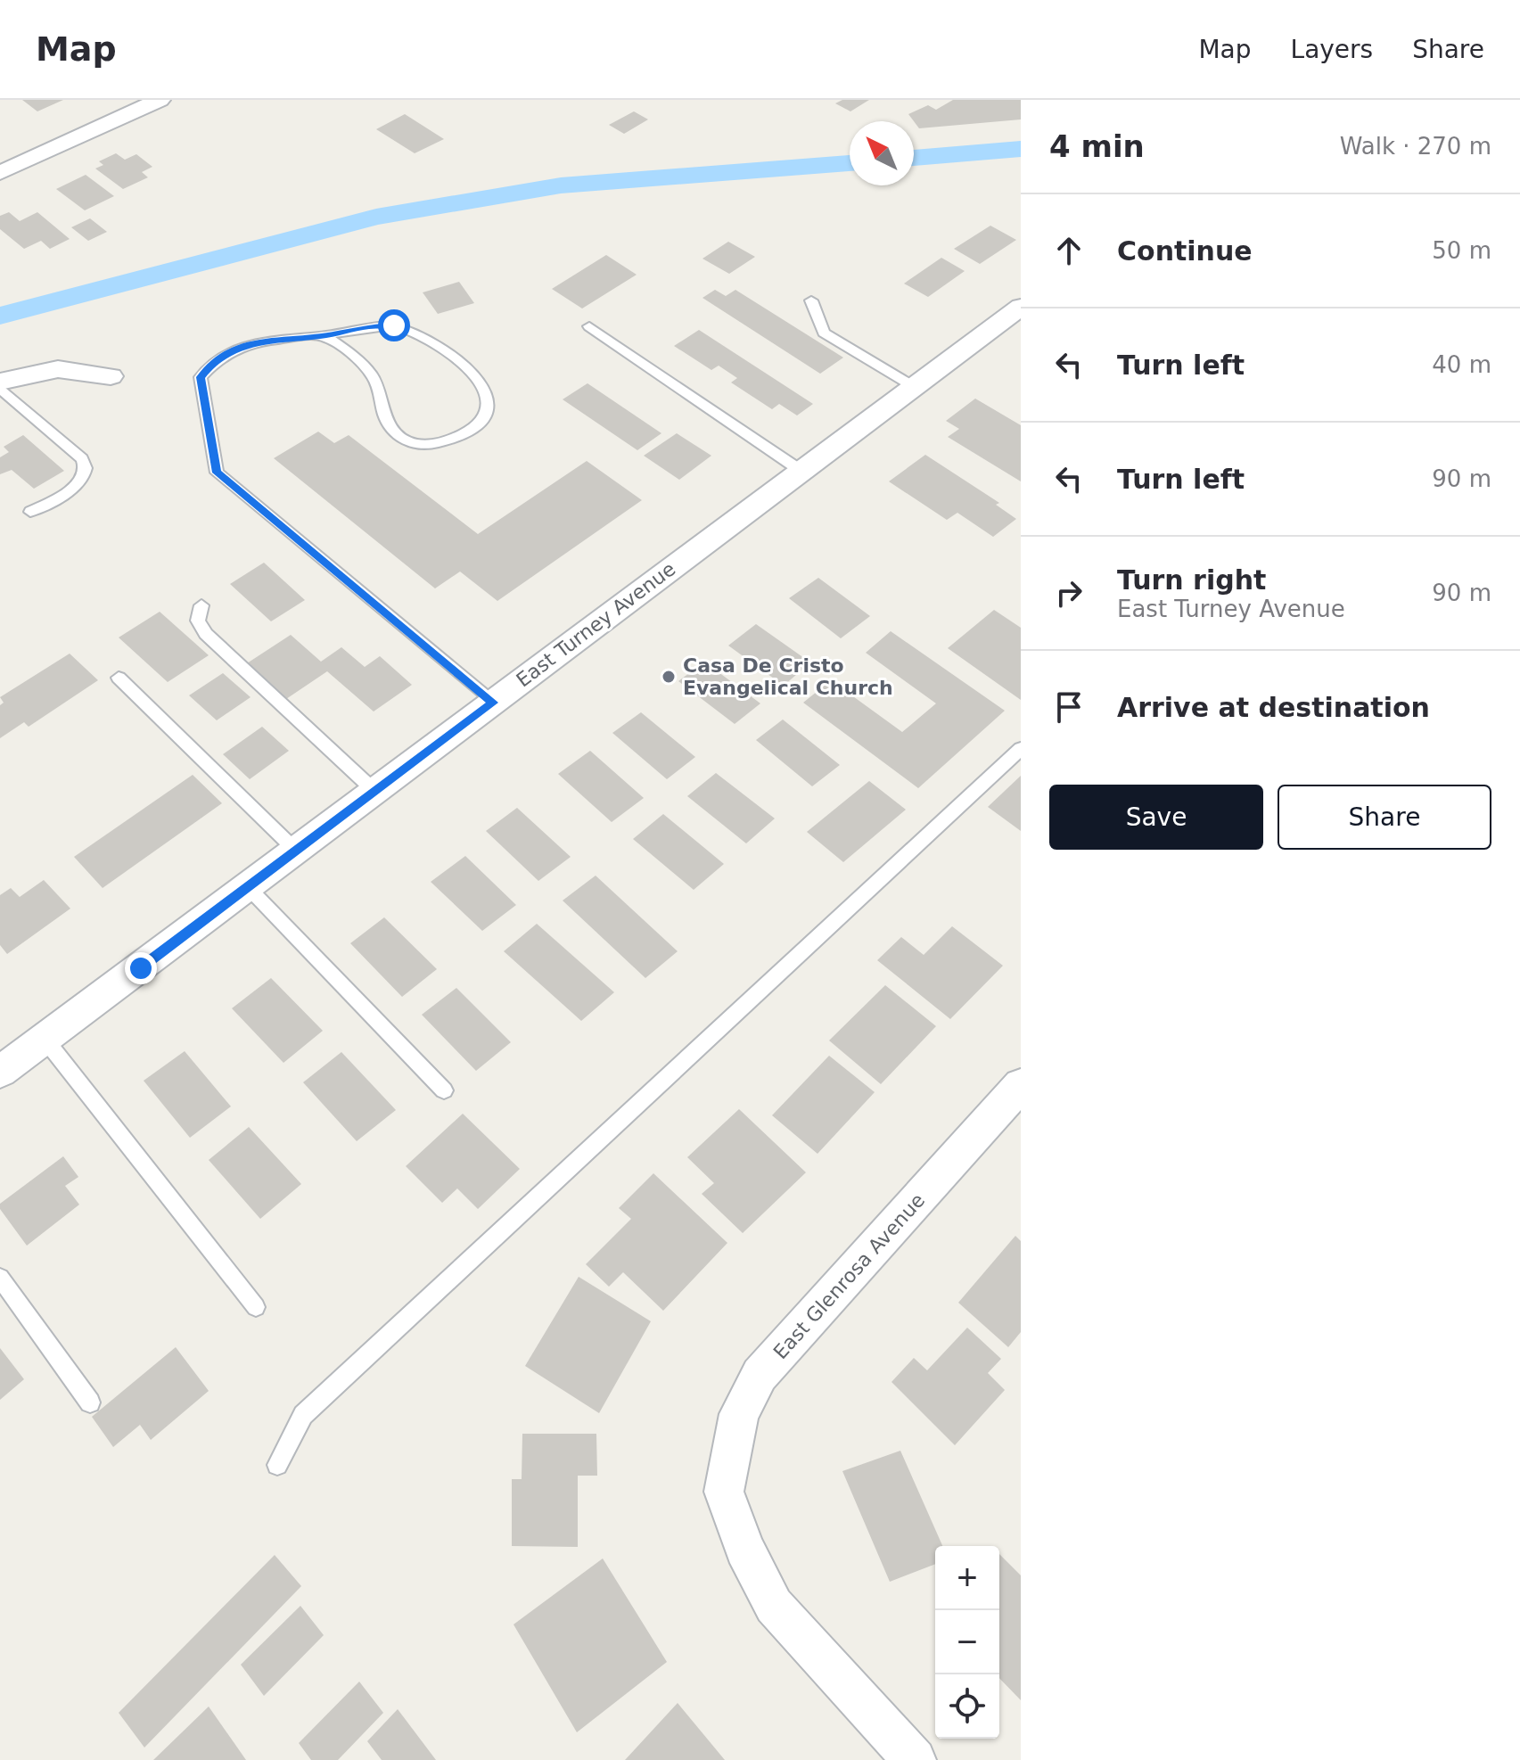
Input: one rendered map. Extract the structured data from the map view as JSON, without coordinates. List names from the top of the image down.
{
  "streets": {
    "street": ["East Turney Avenue", "East Glenrosa Avenue"]
  },
  "places": ["Casa De Cristo Evangelical Church"],
  "north": "top left",
  "page": {
    "header": "Map",
    "nav": ["Map", "Layers", "Share"],
    "heading": ["4 min", "Walk · 270 m"],
    "list": [
      ["Continue", "50 m"],
      ["Turn left", "40 m"],
      ["Turn left", "90 m"],
      ["Turn right", "East Turney Avenue", "90 m"],
      "Arrive at destination"
    ],
    "buttons": ["Save", "Share"],
    "map_buttons": ["+", "−"]
  }
}
